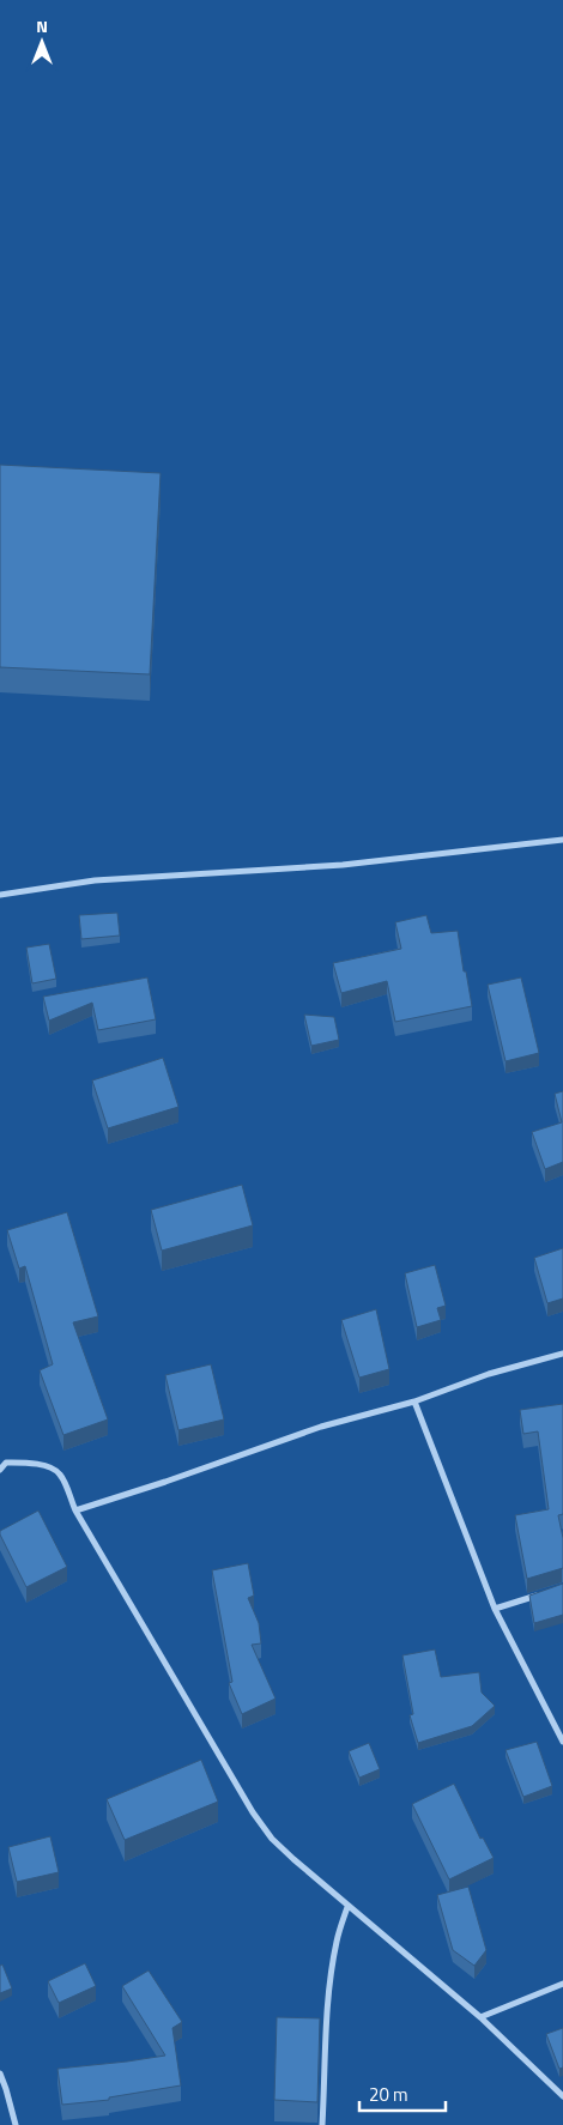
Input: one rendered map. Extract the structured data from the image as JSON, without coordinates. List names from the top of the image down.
{
  "scale_bar": "20 m",
  "north": "top"
}
